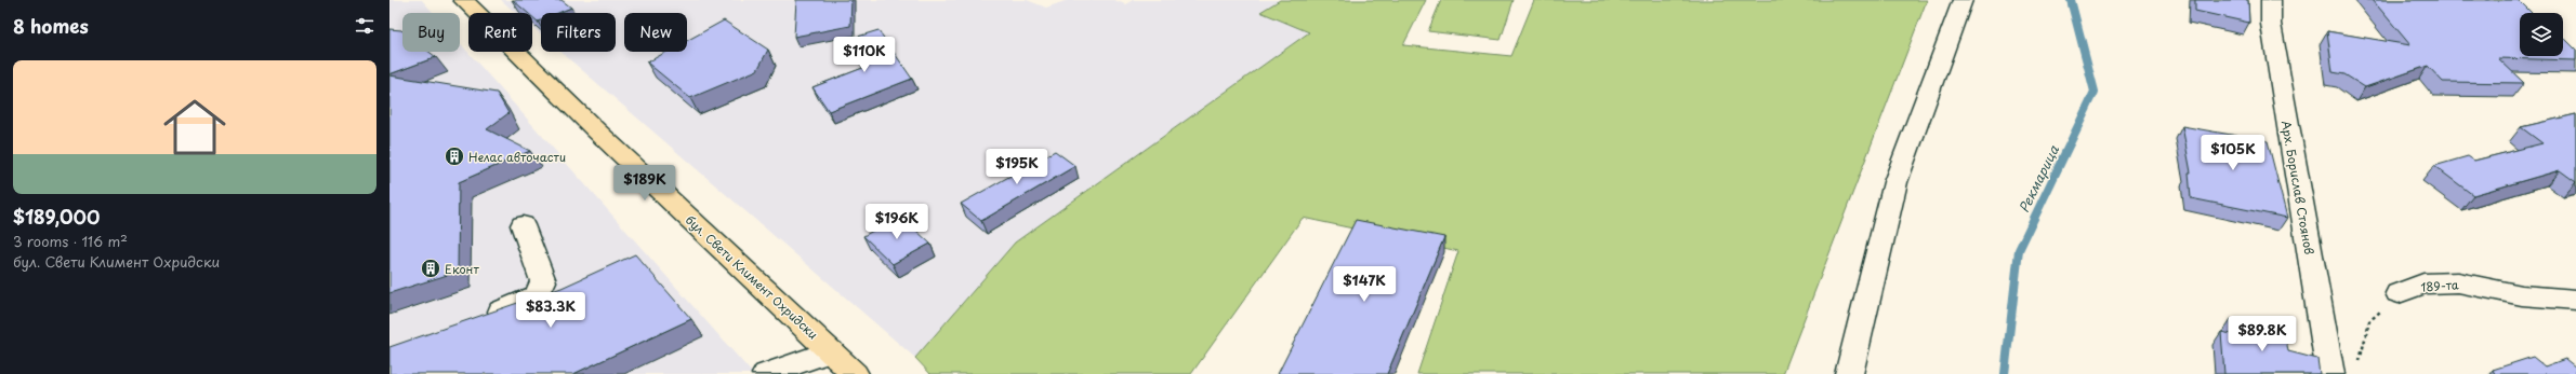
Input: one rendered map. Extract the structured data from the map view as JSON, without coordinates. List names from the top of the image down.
{
  "streets": {
    "main road": ["бул. Свети Климент Охридски"],
    "street": ["Арх. Борислав Стоянов", "189-та"]
  },
  "water": ["Рекмарица"],
  "places": {
    "building": ["Нелас авточасти", "Еконт"]
  },
  "page": {
    "heading": "8 homes",
    "chip": [
      "Buy",
      "Rent",
      "Filters",
      "New"
    ],
    "price": [
      "$110K",
      "$105K",
      "$195K",
      "$189K",
      "$196K",
      "$147K",
      "$83.3K",
      "$89.8K"
    ],
    "list": [
      {
        "name": "$189,000",
        "note": "3 rooms · 116 m² · бул. Свети Климент Охридски"
      }
    ]
  }
}
